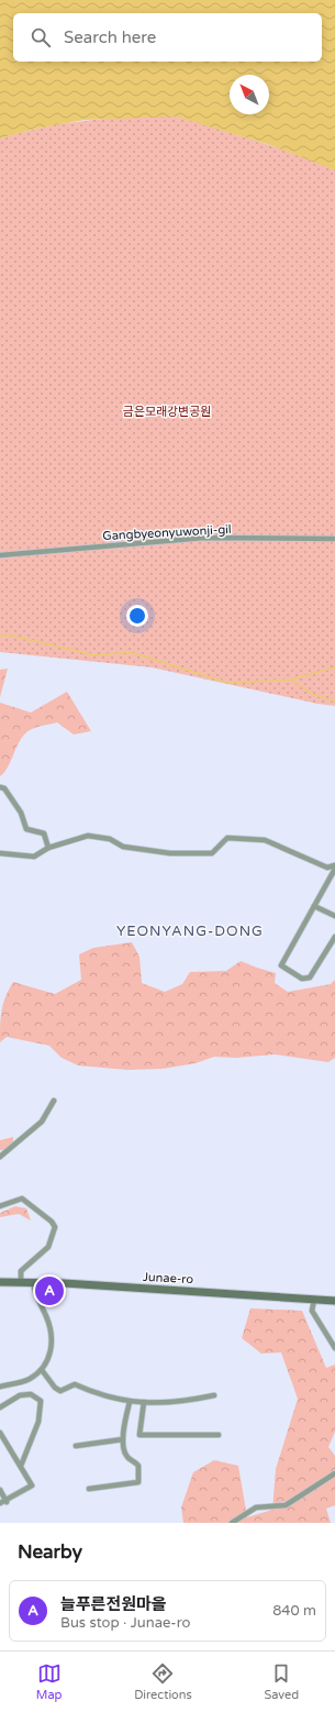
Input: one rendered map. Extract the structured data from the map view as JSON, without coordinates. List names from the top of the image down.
{
  "streets": {
    "main road": ["Junae-ro"],
    "street": ["Gangbyeonyuwonji-gil"]
  },
  "districts": ["YEONYANG-DONG"],
  "parks": ["금은모래강변공원"],
  "north": "top left",
  "page": {
    "search": "Search here",
    "pins": "A",
    "heading": "Nearby",
    "list": [
      {
        "mark": "A",
        "name": "늘푸른전원마을",
        "note": "Bus stop · Junae-ro",
        "value": "840 m"
      }
    ],
    "nav": ["Map", "Directions", "Saved"]
  }
}
